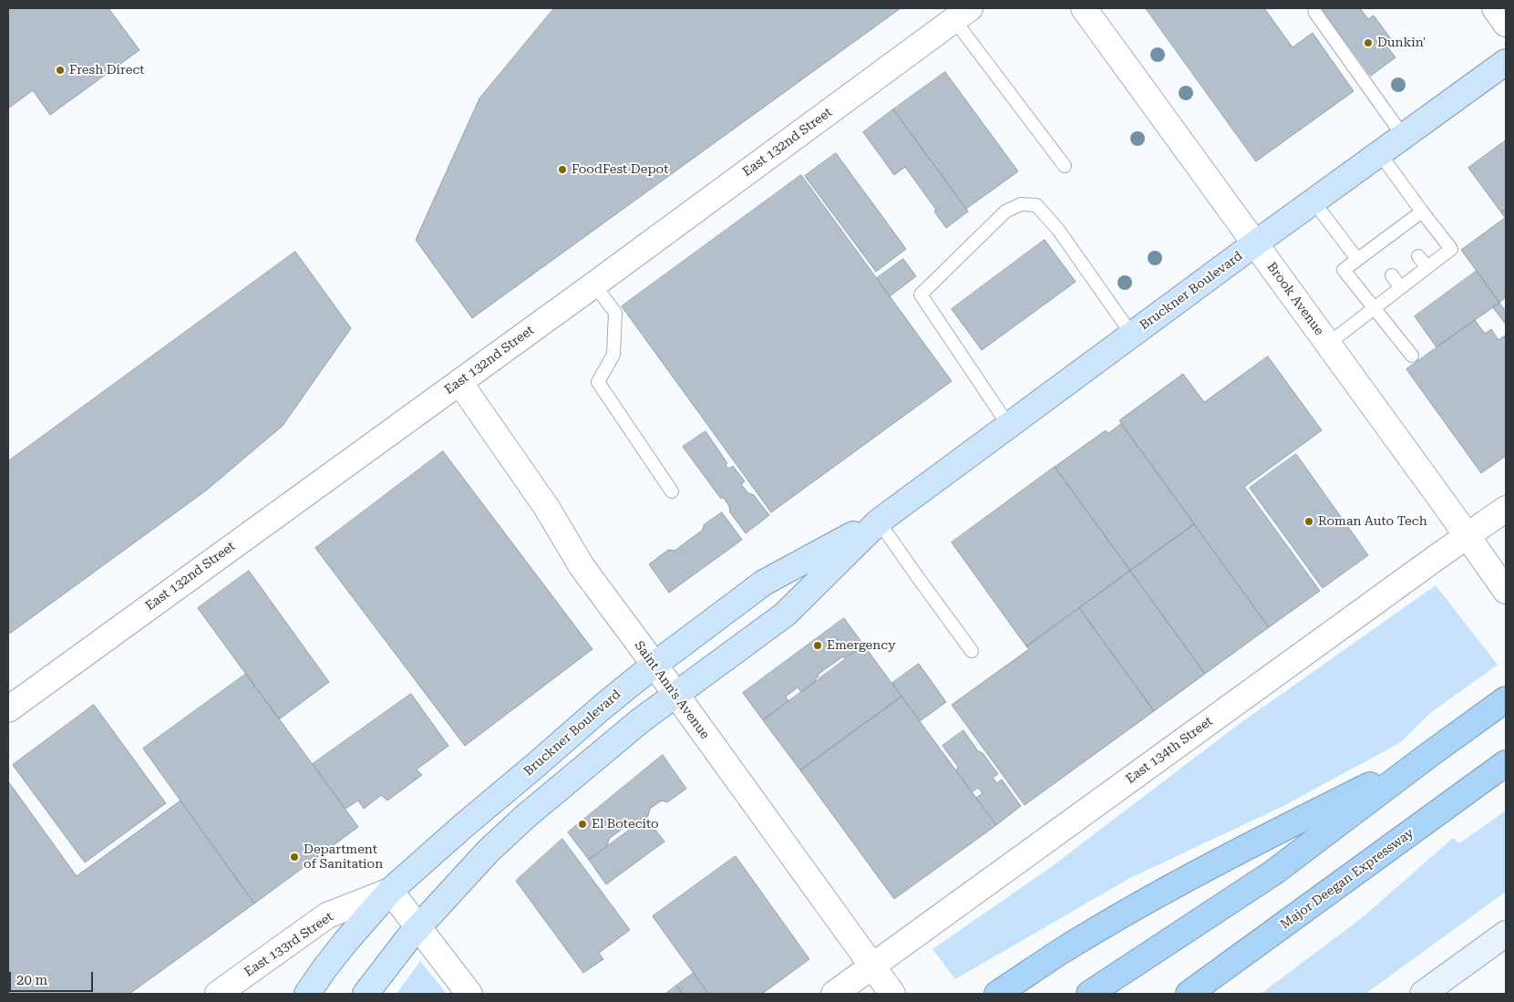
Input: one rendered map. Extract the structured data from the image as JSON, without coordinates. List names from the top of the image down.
{
  "streets": {
    "highway": ["Major Deegan Expressway"],
    "main road": ["Bruckner Boulevard"],
    "street": [
      "East 132nd Street",
      "Brook Avenue",
      "Saint Ann's Avenue",
      "East 134th Street",
      "East 133rd Street"
    ]
  },
  "crossings": [
    ["East 132nd Street", "Saint Ann's Avenue"],
    ["Bruckner Boulevard", "Brook Avenue"],
    ["Bruckner Boulevard", "Saint Ann's Avenue"],
    ["Bruckner Boulevard", "East 133rd Street"],
    ["Brook Avenue", "East 134th Street"],
    ["Saint Ann's Avenue", "East 134th Street"]
  ],
  "places": [
    "Dunkin'",
    "Fresh Direct",
    "FoodFest Depot",
    "Roman Auto Tech",
    "Emergency",
    "El Botecito",
    "Department of Sanitation"
  ],
  "scale_bar": "20 m"
}
